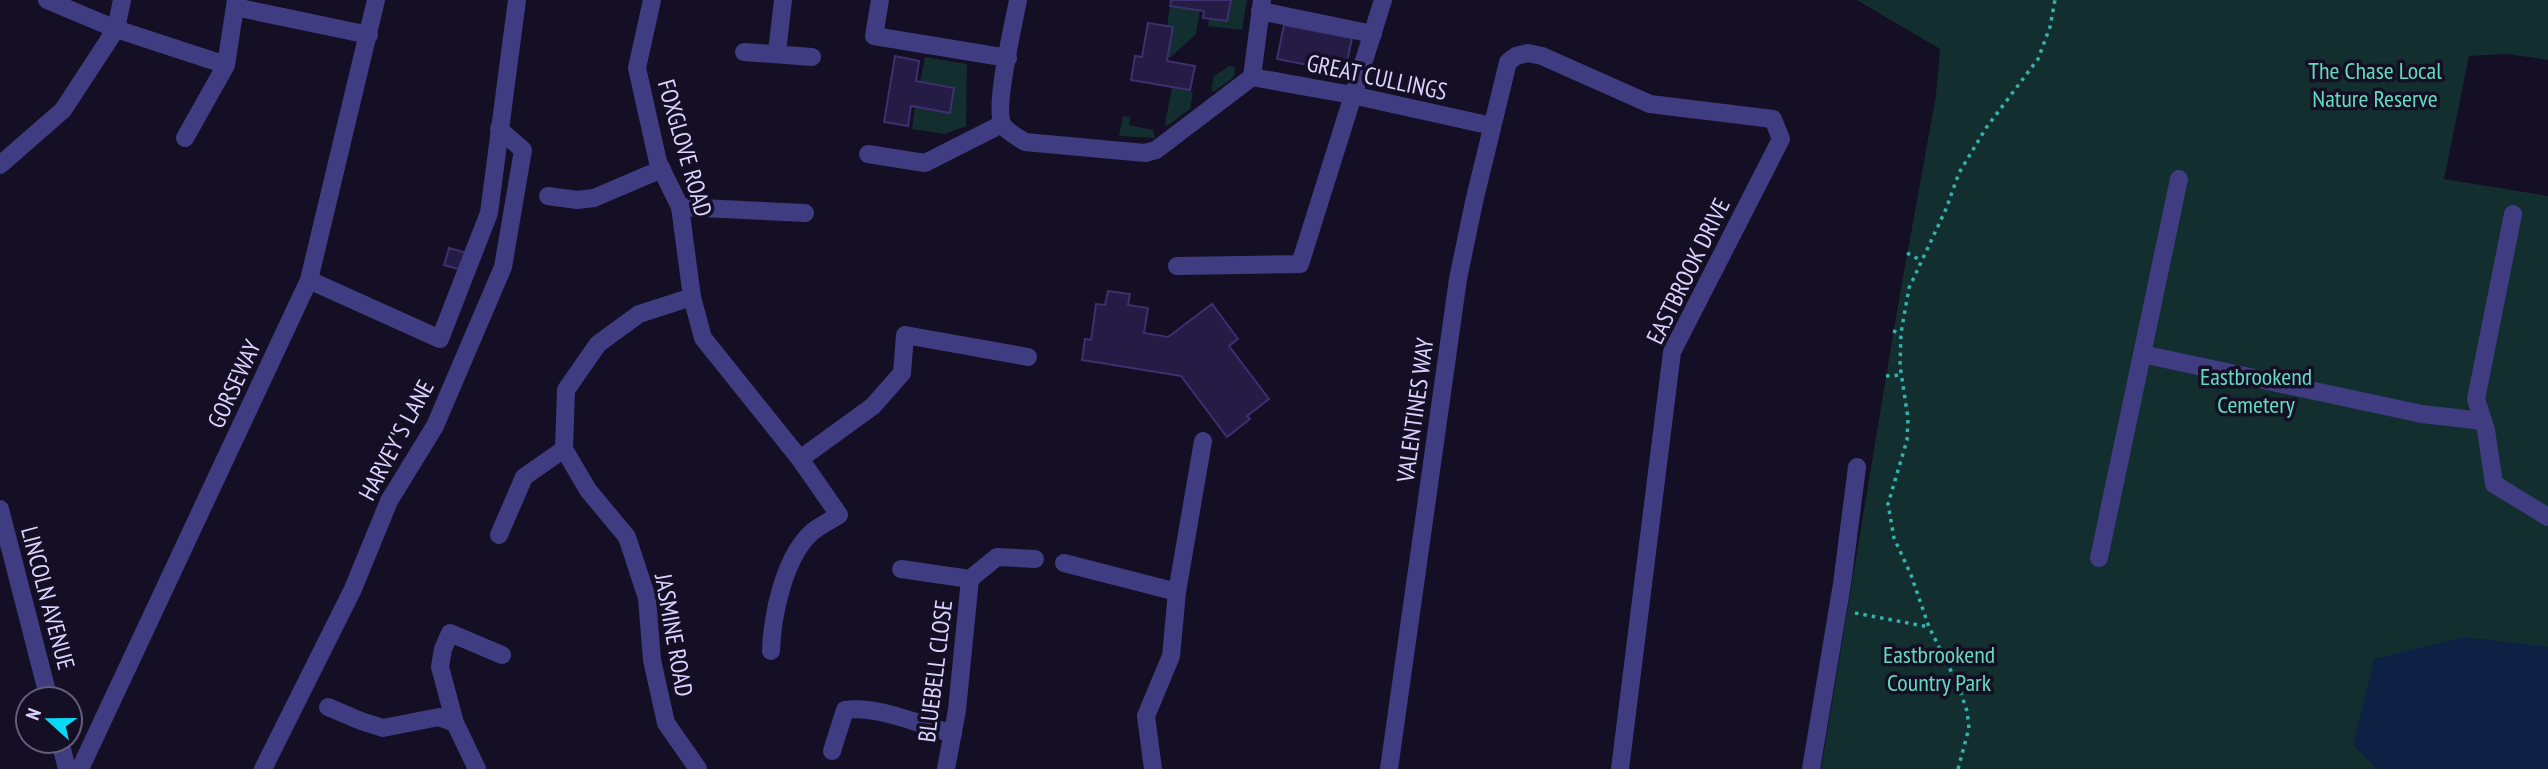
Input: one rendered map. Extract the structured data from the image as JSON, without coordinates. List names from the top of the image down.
{
  "streets": {
    "street": [
      "GREAT CULLINGS",
      "FOXGLOVE ROAD",
      "EASTBROOK DRIVE",
      "GORSEWAY",
      "VALENTINES WAY",
      "HARVEY'S LANE",
      "LINCOLN AVENUE",
      "JASMINE ROAD",
      "BLUEBELL CLOSE"
    ]
  },
  "crossings": [
    ["GREAT CULLINGS", "VALENTINES WAY"],
    ["EASTBROOK DRIVE", "VALENTINES WAY"]
  ],
  "parks": ["The Chase Local Nature Reserve", "Eastbrookend Cemetery", "Eastbrookend Country Park"],
  "north": "left"
}
